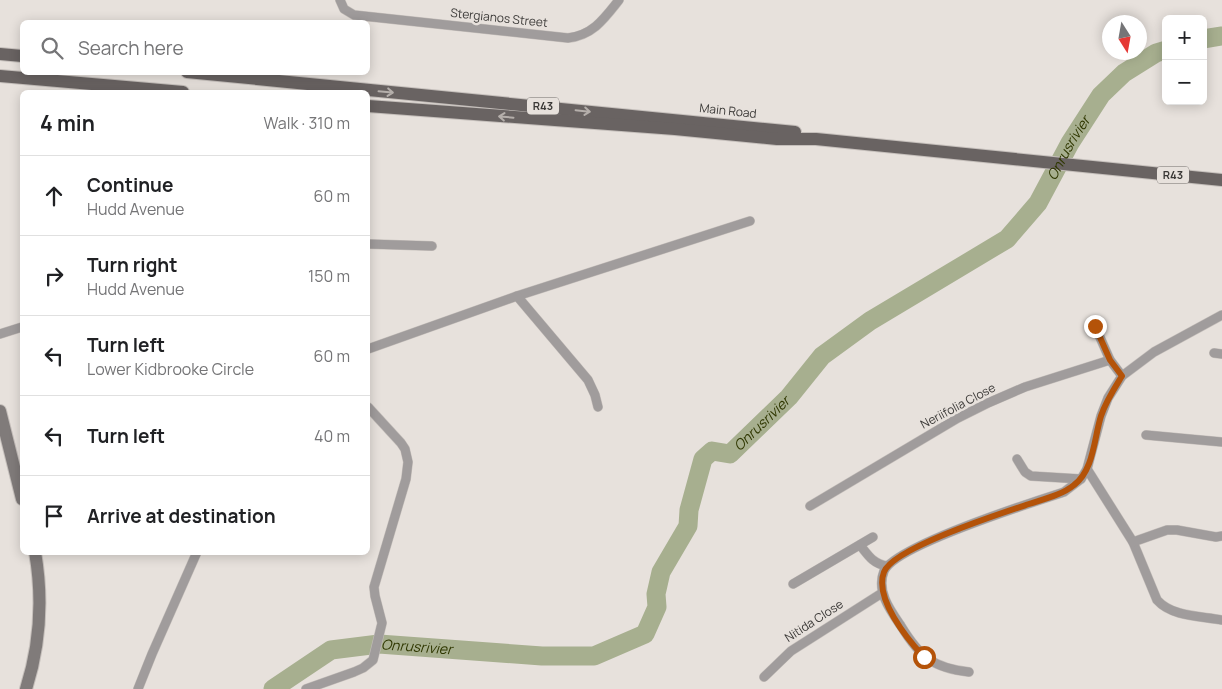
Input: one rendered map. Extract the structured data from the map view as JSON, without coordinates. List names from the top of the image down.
{
  "streets": {
    "main road": ["R43", "Main Road"],
    "street": ["Stergianos Street", "Neriifolia Close", "Nitida Close"]
  },
  "crossings": [
    ["R43", "Main Road"]
  ],
  "water": ["Onrusrivier"],
  "north": "bottom",
  "page": {
    "map_buttons": ["+", "−"],
    "search": "Search here",
    "heading": ["4 min", "Walk · 310 m"],
    "list": [
      ["Continue", "Hudd Avenue", "60 m"],
      ["Turn right", "Hudd Avenue", "150 m"],
      ["Turn left", "Lower Kidbrooke Circle", "60 m"],
      ["Turn left", "40 m"],
      "Arrive at destination"
    ]
  }
}
